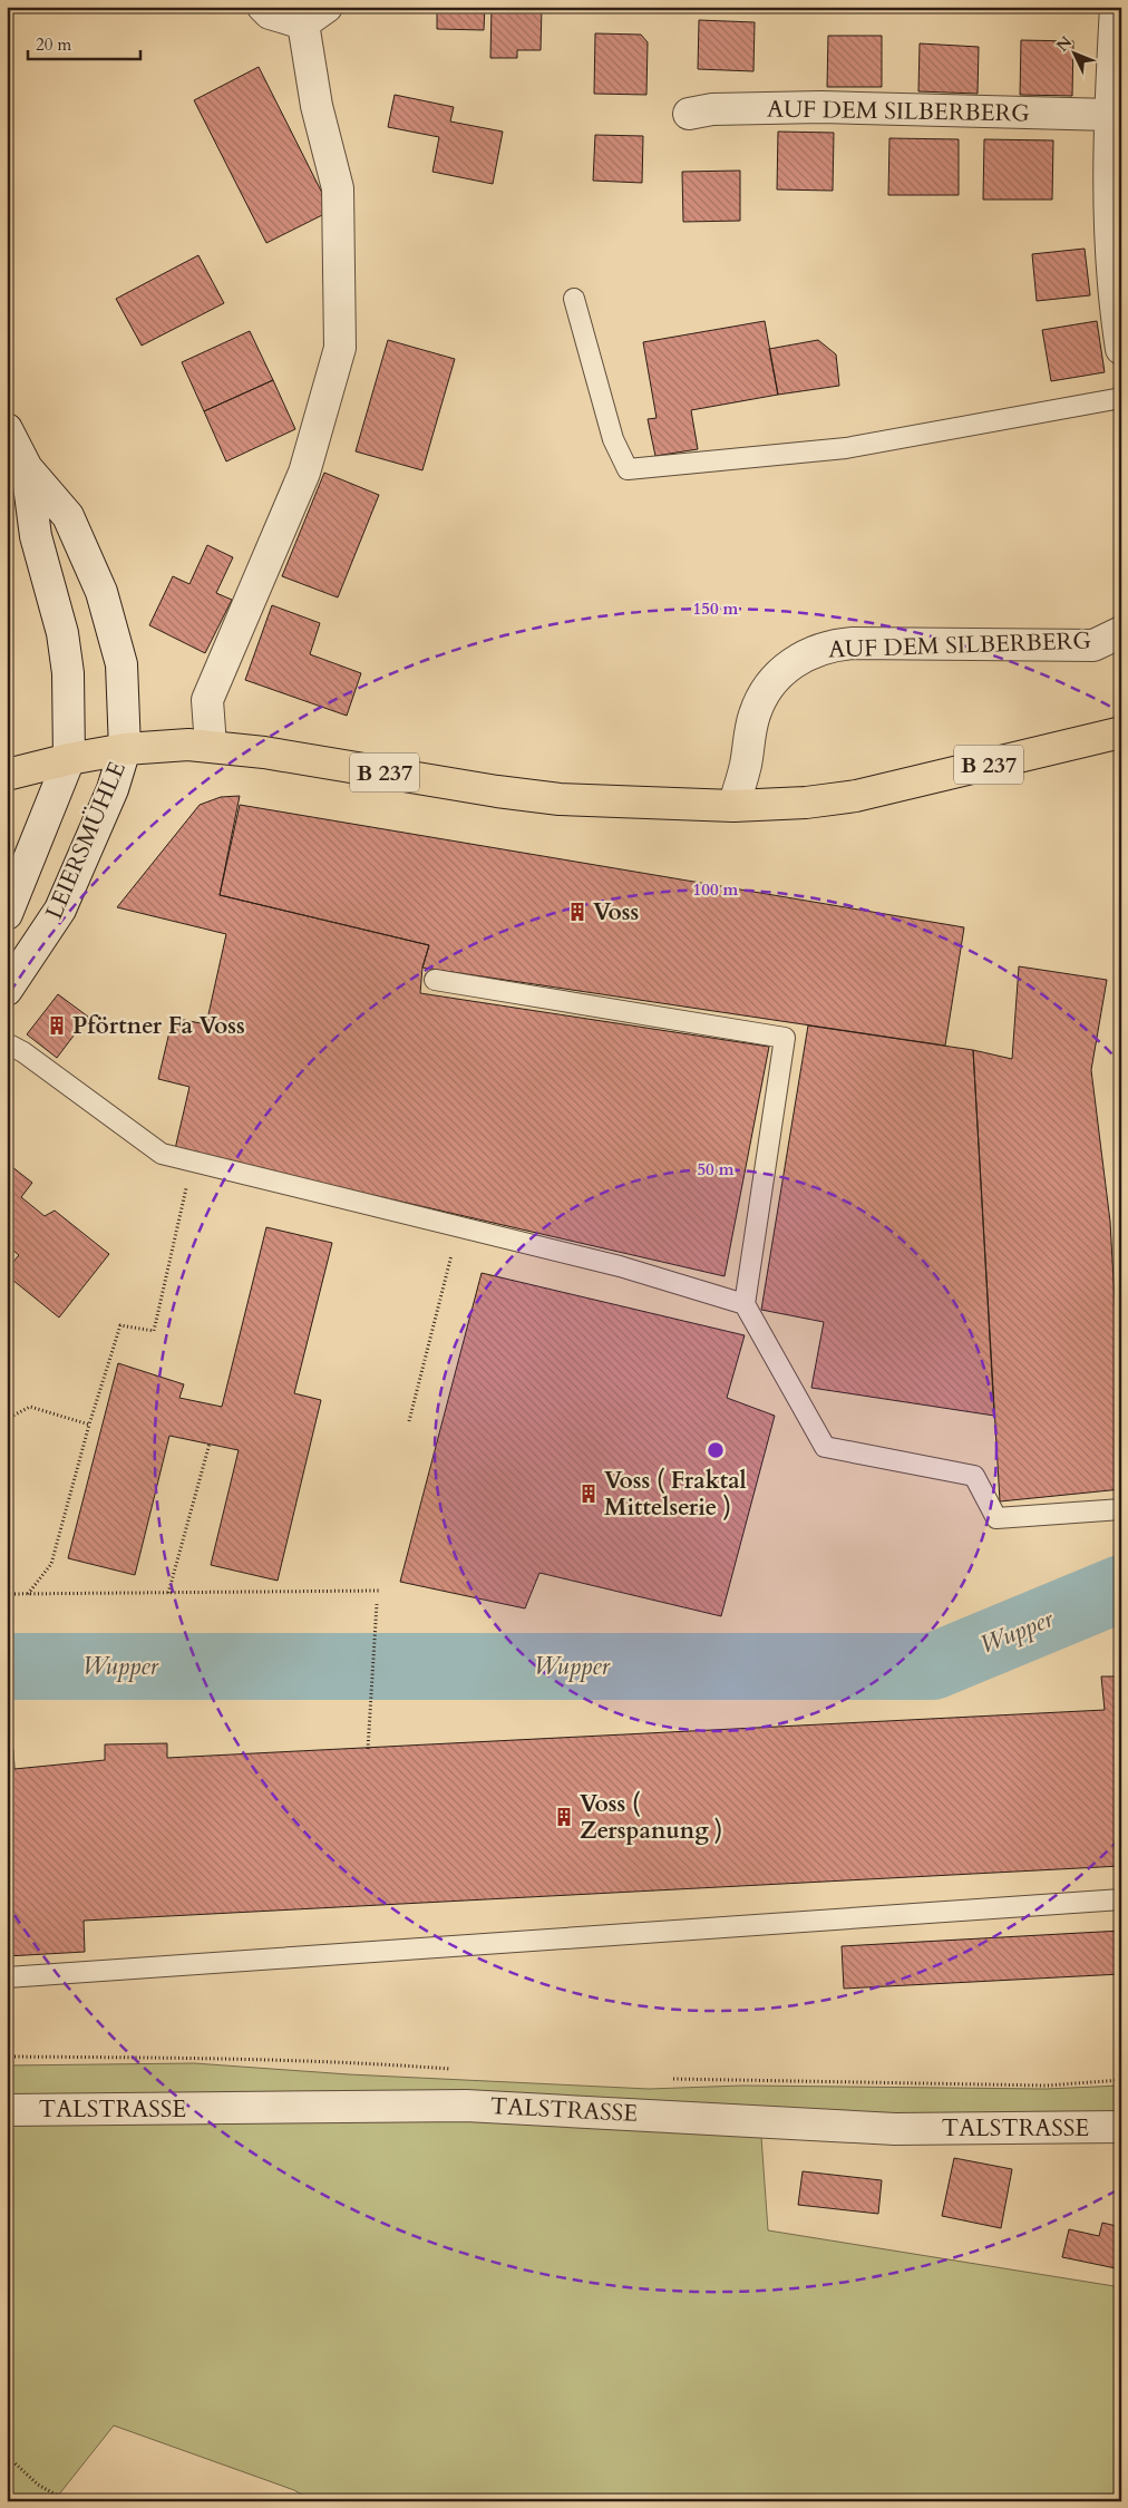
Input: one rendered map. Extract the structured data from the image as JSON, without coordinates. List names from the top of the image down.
{
  "streets": {
    "main road": ["B 237"],
    "street": ["AUF DEM SILBERBERG", "LEIERSMÜHLE", "TALSTRASSE"]
  },
  "crossings": [
    ["AUF DEM SILBERBERG", "B 237"],
    ["B 237", "LEIERSMÜHLE"]
  ],
  "water": ["Wupper"],
  "places": {
    "building": [
      "Voss",
      "Pförtner Fa Voss",
      "Voss ( Fraktal Mittelserie )",
      "Voss ( Zerspanung )"
    ]
  },
  "scale_bar": "20 m",
  "north": "top left",
  "rings": ["150 m", "100 m", "50 m"]
}
